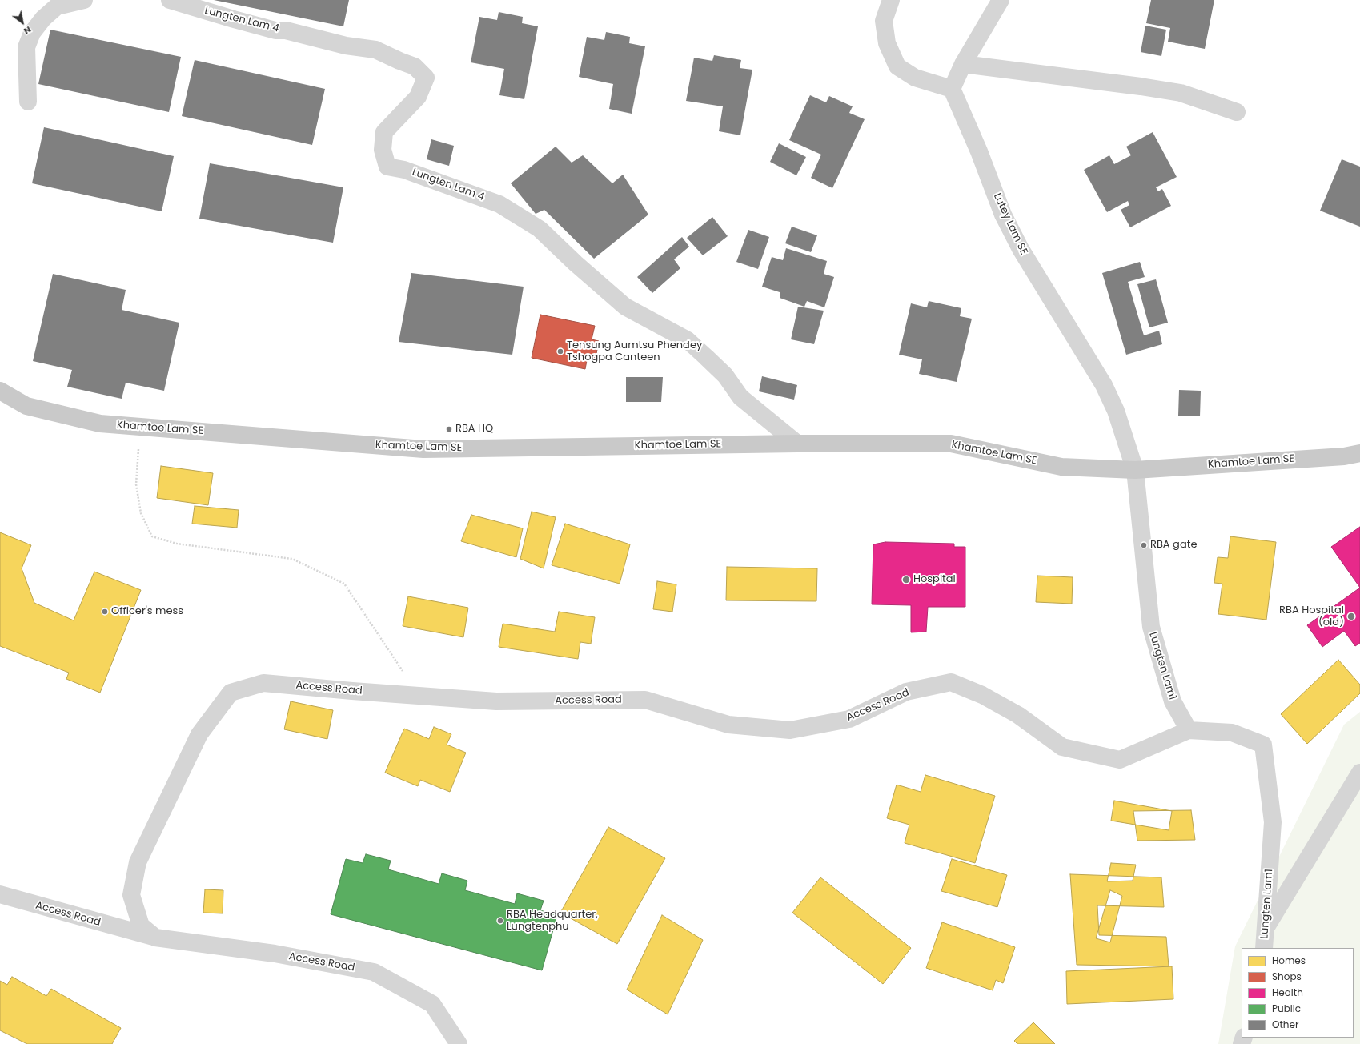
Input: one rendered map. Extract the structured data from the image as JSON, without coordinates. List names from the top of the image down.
{
  "streets": {
    "main road": ["Khamtoe Lam SE"],
    "street": [
      "Lungten Lam 4",
      "Lutey Lam SE",
      "Lungten Lam1",
      "Access Road"
    ]
  },
  "crossings": [
    ["Lungten Lam 4", "Khamtoe Lam SE"],
    ["Lutey Lam SE", "Khamtoe Lam SE"],
    ["Lutey Lam SE", "Lungten Lam1"],
    ["Khamtoe Lam SE", "Lungten Lam1"],
    ["Lungten Lam1", "Access Road"]
  ],
  "places": [
    "Tensung Aumtsu Phendey Tshogpa Canteen",
    "RBA HQ",
    "RBA gate",
    "Hospital",
    "Officer's mess",
    "RBA Hospital (old)",
    "RBA Headquarter, Lungtenphu"
  ],
  "legend": [
    "Homes",
    "Shops",
    "Health",
    "Public",
    "Other"
  ],
  "north": "bottom right"
}
